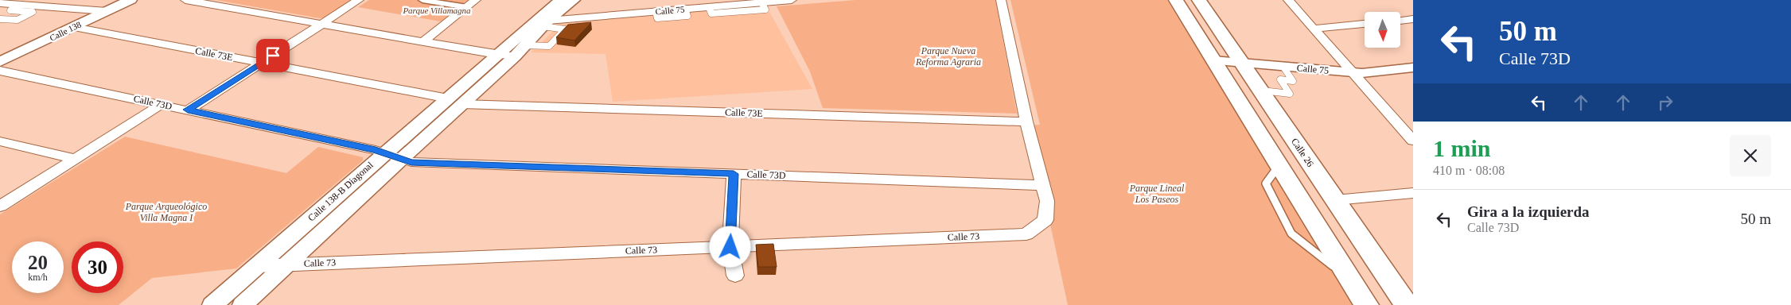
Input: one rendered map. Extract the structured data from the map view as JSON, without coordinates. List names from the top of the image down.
{
  "streets": {
    "main road": ["Calle 26"],
    "street": [
      "Calle 75",
      "Calle 138",
      "Calle 73E",
      "Calle 73D",
      "Calle 138-B Diagonal",
      "Calle 73"
    ]
  },
  "crossings": [
    ["Calle 75", "Calle 26"],
    ["Calle 75", "Calle 138-B Diagonal"],
    ["Calle 138", "Calle 73E"],
    ["Calle 73E", "Calle 138-B Diagonal"],
    ["Calle 73D", "Calle 138-B Diagonal"],
    ["Calle 73D", "Calle 73"],
    ["Calle 138-B Diagonal", "Calle 73"]
  ],
  "parks": [
    "Parque Villamagna",
    "Parque Nueva Reforma Agraria",
    "Parque Lineal Los Paseos",
    "Parque Arqueológico Villa Magna I"
  ],
  "north": "bottom",
  "page": {
    "turn": ["50 m", "Calle 73D"],
    "heading": ["1 min", "410 m · 08:08"],
    "list": [
      {
        "name": "Gira a la izquierda",
        "note": "Calle 73D",
        "value": "50 m"
      }
    ],
    "speed": "20 km/h",
    "limit": "30"
  }
}
